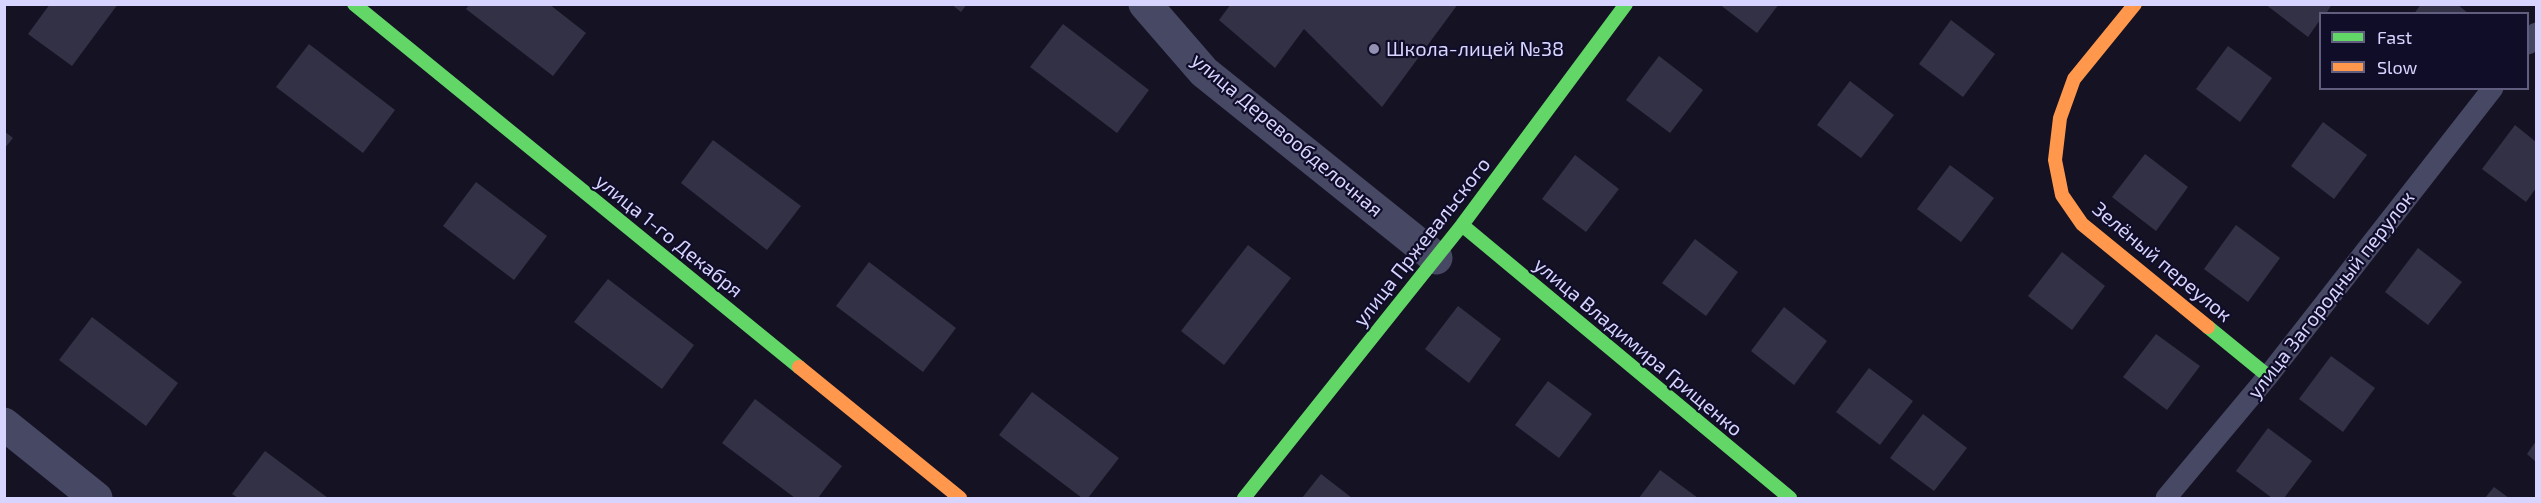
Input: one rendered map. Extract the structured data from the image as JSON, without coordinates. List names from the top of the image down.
{
  "streets": {
    "street": [
      "улица Деревообделочная",
      "улица 1-го Декабря",
      "улица Пржевальского",
      "Зелёный переулок",
      "улица Владимира Грищенко"
    ],
    "lane": ["улица Загородный перулок"]
  },
  "crossings": [
    ["улица Деревообделочная", "улица Пржевальского"],
    ["улица Пржевальского", "улица Владимира Грищенко"],
    ["Зелёный переулок", "улица Загородный перулок"]
  ],
  "places": ["Школа-лицей №38"],
  "legend": ["Fast", "Slow"]
}
